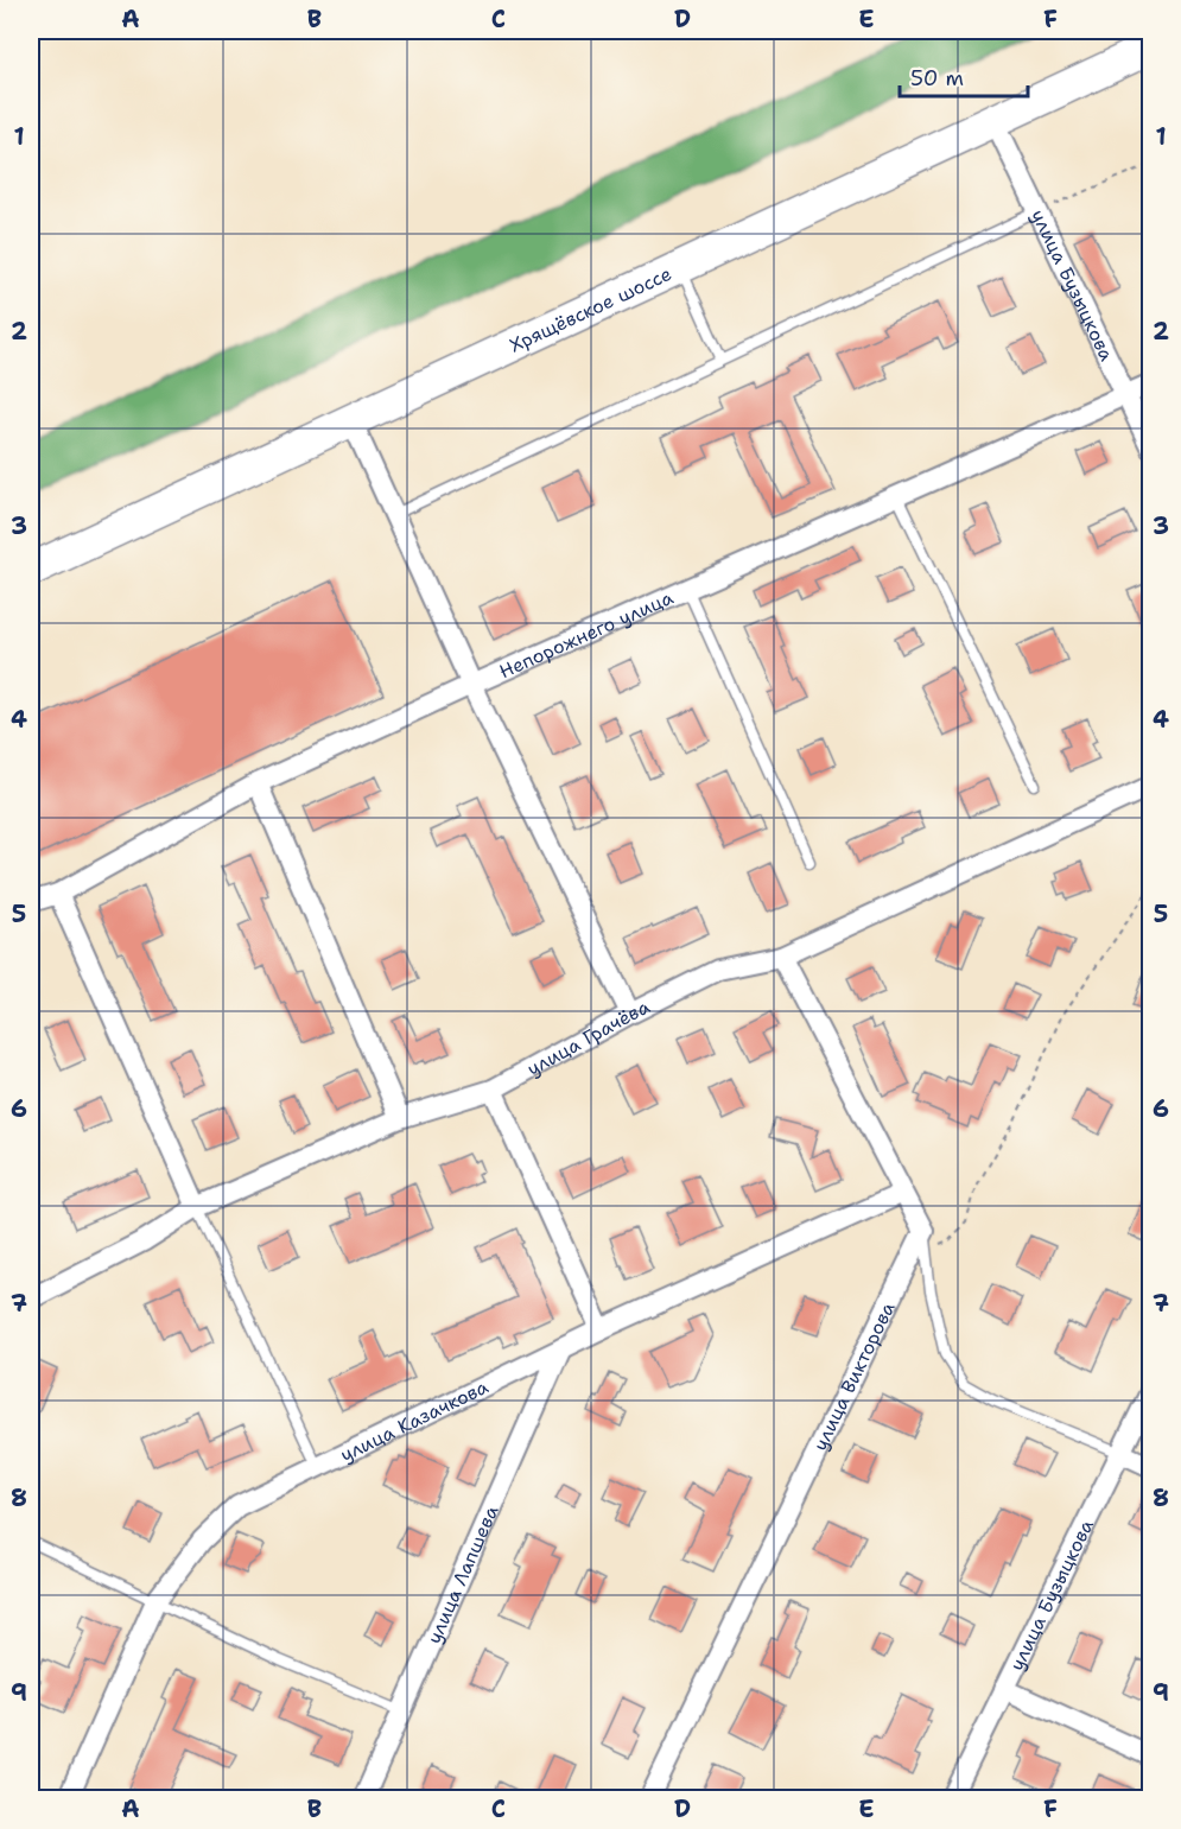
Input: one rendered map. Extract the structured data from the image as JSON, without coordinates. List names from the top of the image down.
{
  "streets": {
    "main road": ["Хрящёвское шоссе"],
    "street": [
      "улица Бузыцкова",
      "Непорожнего улица",
      "улица Грачёва",
      "улица Викторова",
      "улица Казачкова",
      "улица Лапшева"
    ]
  },
  "crossings": [
    ["улица Бузыцкова", "Хрящёвское шоссе"],
    ["улица Бузыцкова", "Непорожнего улица"],
    ["улица Казачкова", "улица Лапшева"]
  ],
  "scale_bar": "50 m",
  "grid": {
    "columns": [
      "A",
      "B",
      "C",
      "D",
      "E",
      "F"
    ],
    "rows": [
      "1",
      "2",
      "3",
      "4",
      "5",
      "6",
      "7",
      "8",
      "9"
    ]
  }
}
